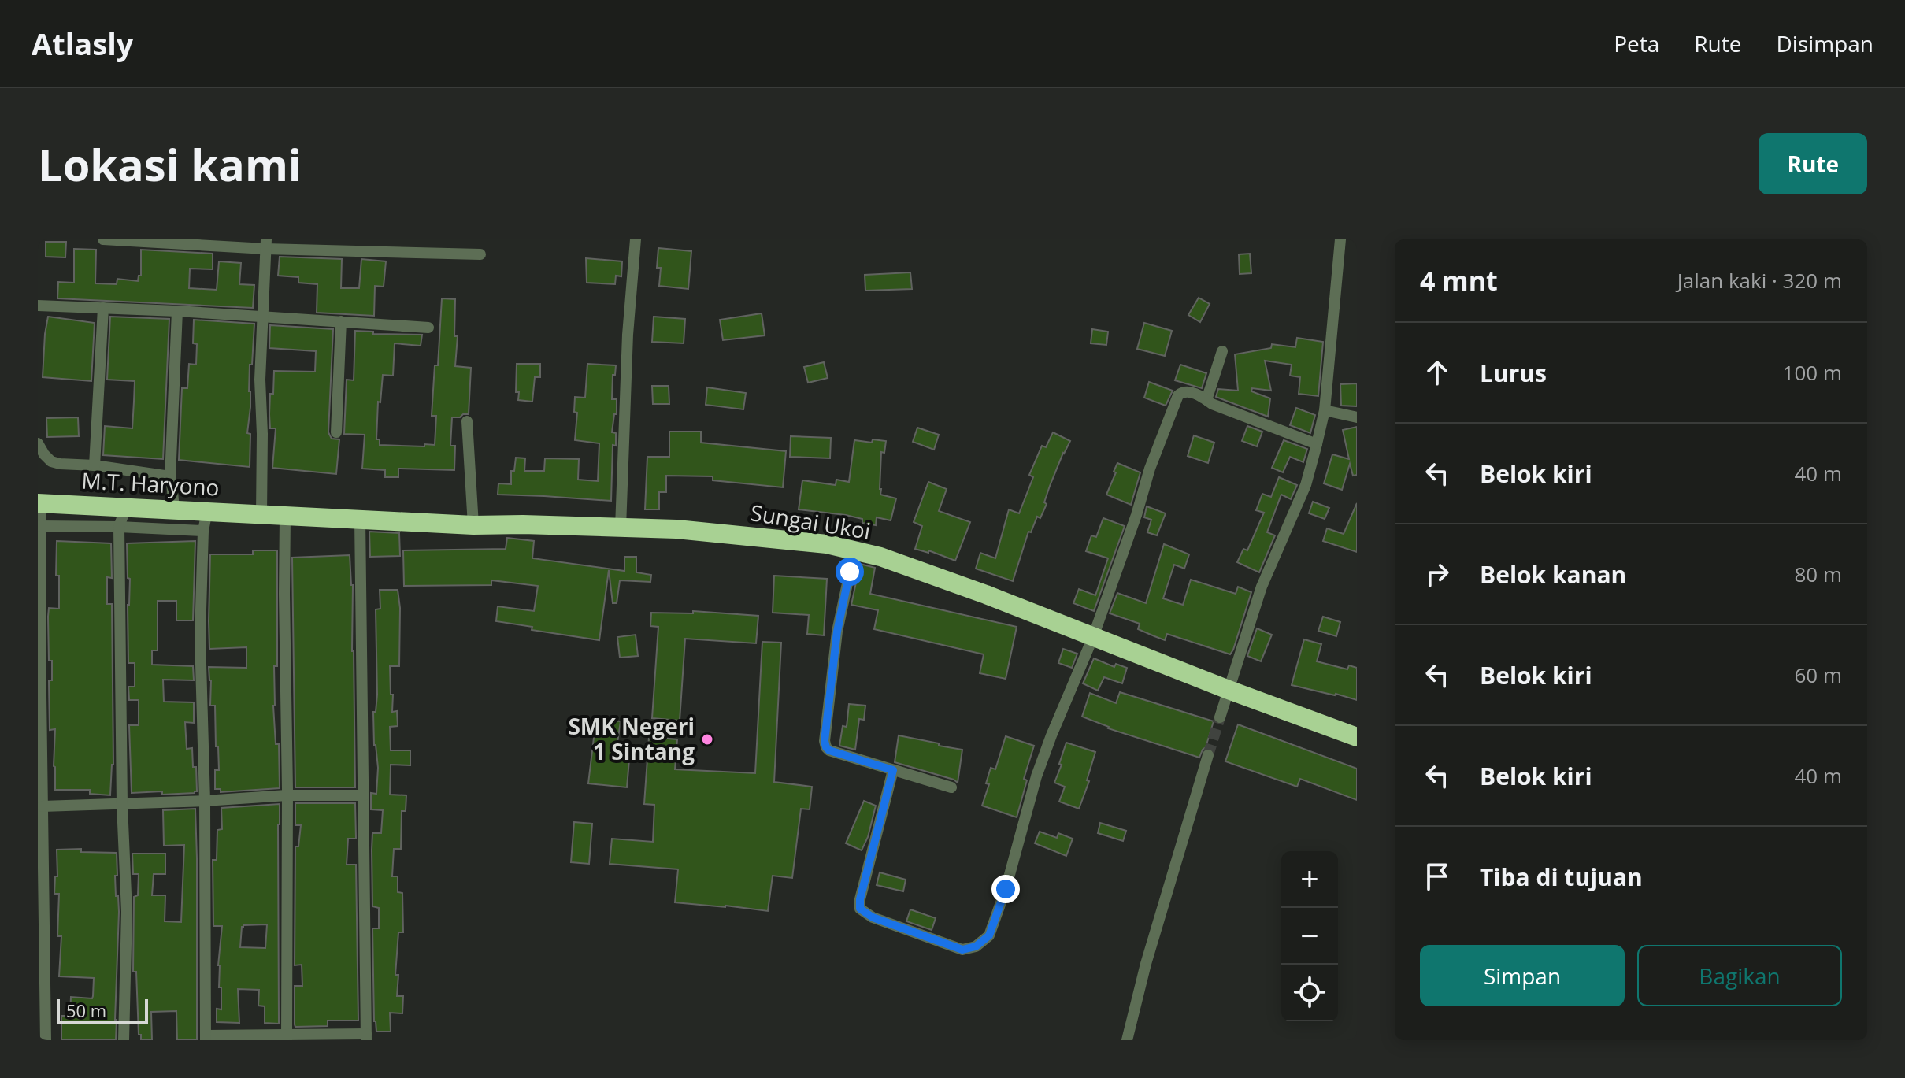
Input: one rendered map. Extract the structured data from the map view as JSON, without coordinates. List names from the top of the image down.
{
  "streets": {
    "highway": ["M.T. Haryono", "Sungai Ukoi"]
  },
  "crossings": [
    ["M.T. Haryono", "Sungai Ukoi"]
  ],
  "places": ["SMK Negeri 1 Sintang"],
  "scale_bar": "50 m",
  "page": {
    "header": "Atlasly",
    "nav": ["Peta", "Rute", "Disimpan"],
    "buttons": [
      "Rute",
      ["Simpan", "Bagikan"]
    ],
    "title": "Lokasi kami",
    "heading": ["4 mnt", "Jalan kaki · 320 m"],
    "list": [
      ["Lurus", "100 m"],
      ["Belok kiri", "40 m"],
      ["Belok kanan", "80 m"],
      ["Belok kiri", "60 m"],
      ["Belok kiri", "40 m"],
      "Tiba di tujuan"
    ],
    "map_buttons": ["+", "−"],
    "scale": "50 m"
  }
}
